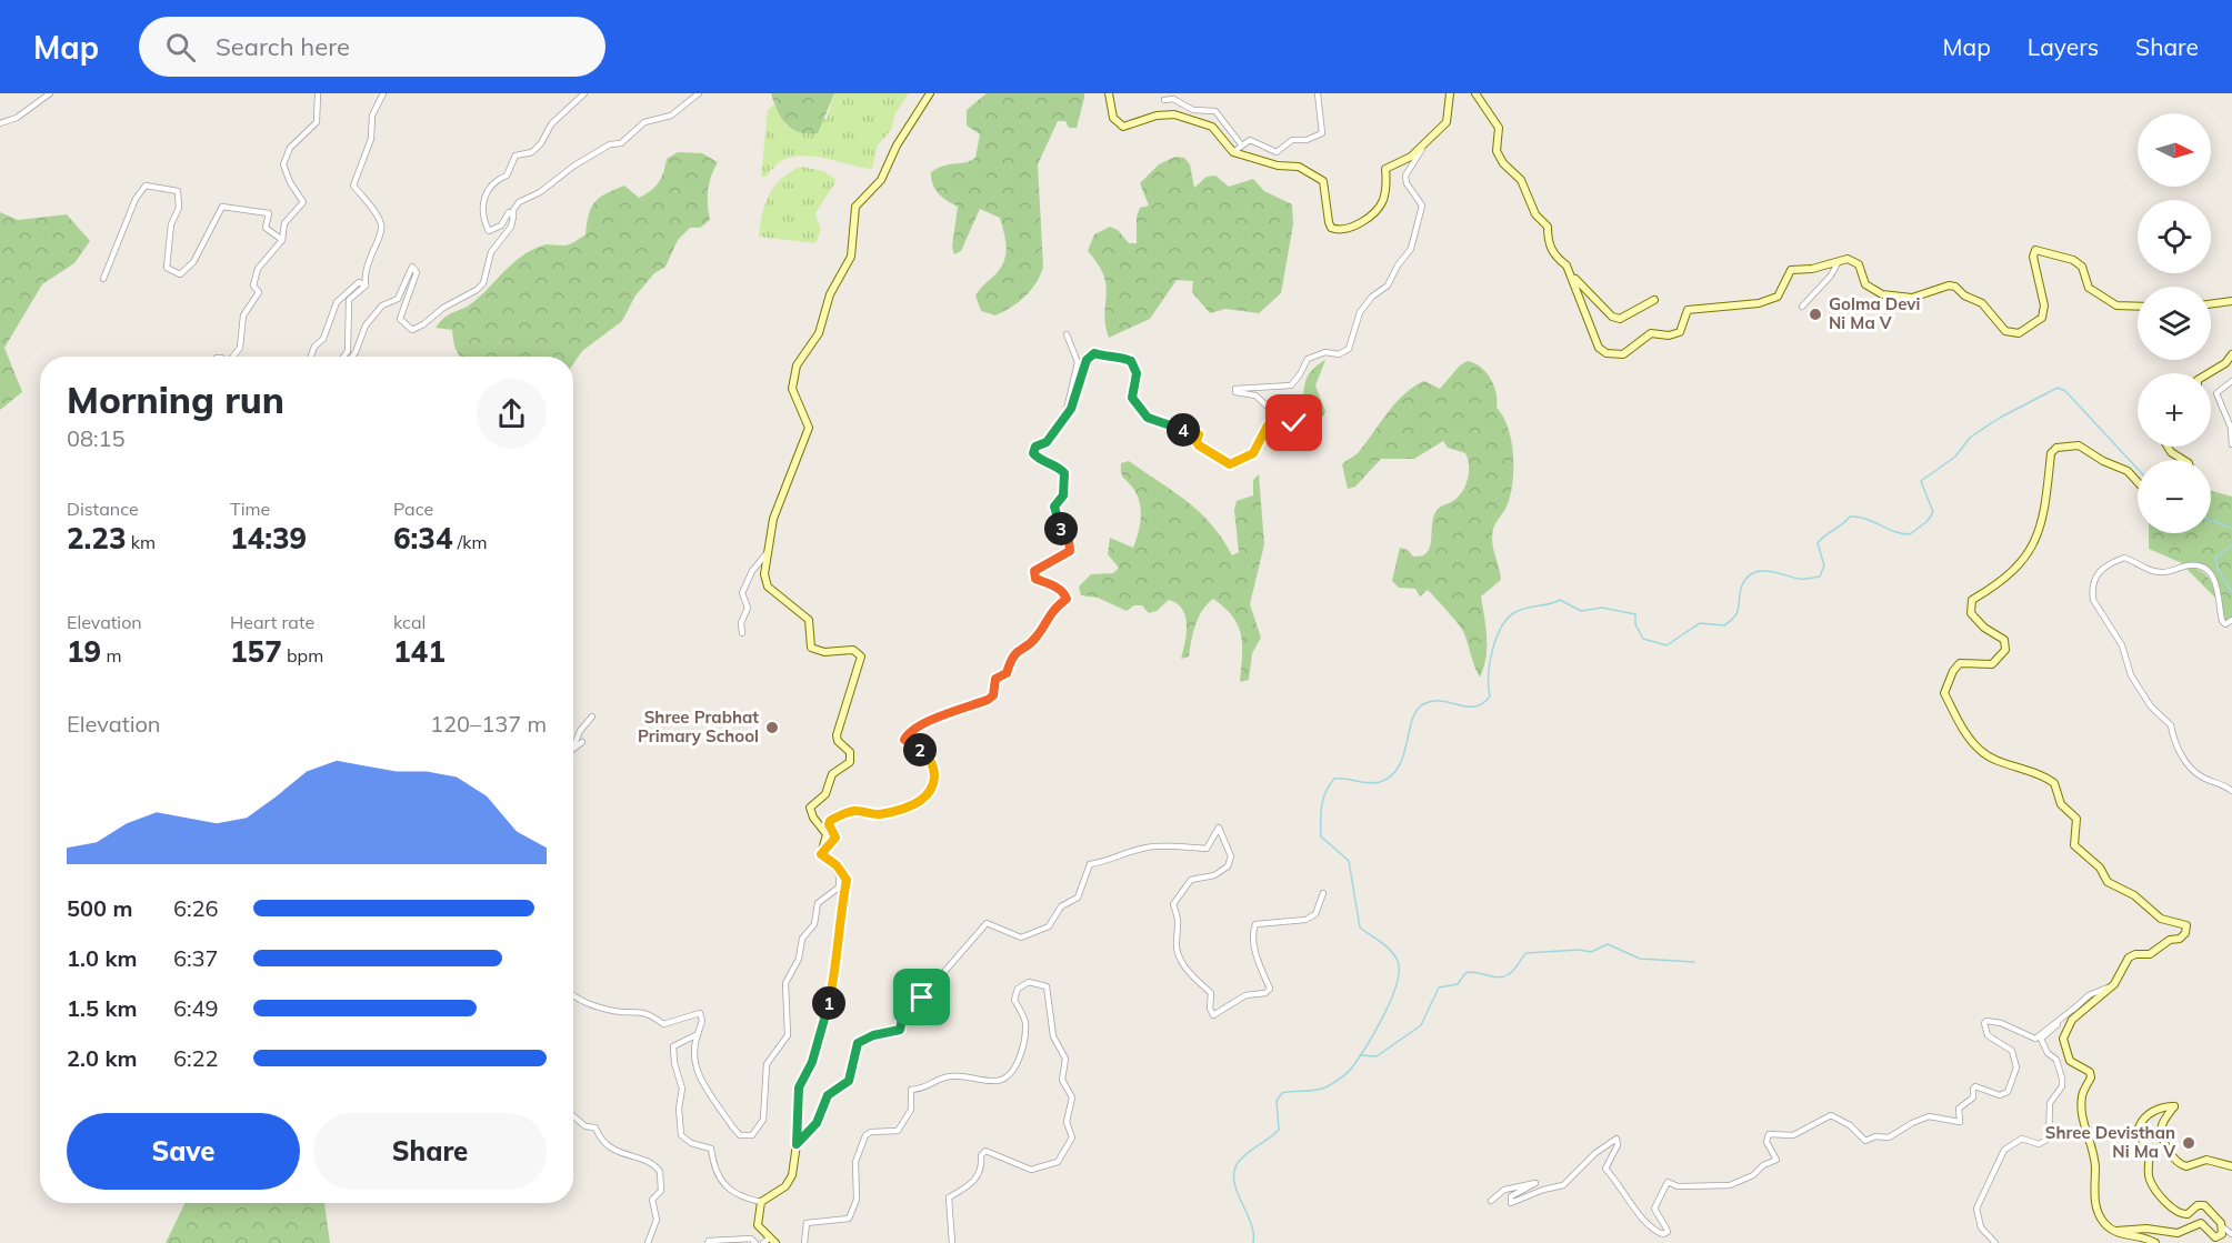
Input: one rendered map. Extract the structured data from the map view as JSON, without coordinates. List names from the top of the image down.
{
  "places": ["Golma Devi Ni Ma V", "Shree Prabhat Primary School", "Shree Devisthan Ni Ma V"],
  "north": "right",
  "page": {
    "header": "Map",
    "search": "Search here",
    "nav": ["Map", "Layers", "Share"],
    "map_buttons": ["+", "−"],
    "heading": ["Morning run", "08:15"],
    "pins": [
      "4",
      "3",
      "2",
      "1"
    ],
    "stats": [
      ["Distance", "2.23 km"],
      ["Time", "14:39"],
      ["Pace", "6:34 /km"],
      ["Elevation", "19 m"],
      ["Heart rate", "157 bpm"],
      ["kcal", "141"]
    ],
    "chart": ["Elevation", "120–137 m"],
    "list": [
      {
        "name": "500 m",
        "note": "6:26"
      },
      {
        "name": "1.0 km",
        "note": "6:37"
      },
      {
        "name": "1.5 km",
        "note": "6:49"
      },
      {
        "name": "2.0 km",
        "note": "6:22"
      }
    ],
    "buttons": ["Save", "Share"]
  }
}
